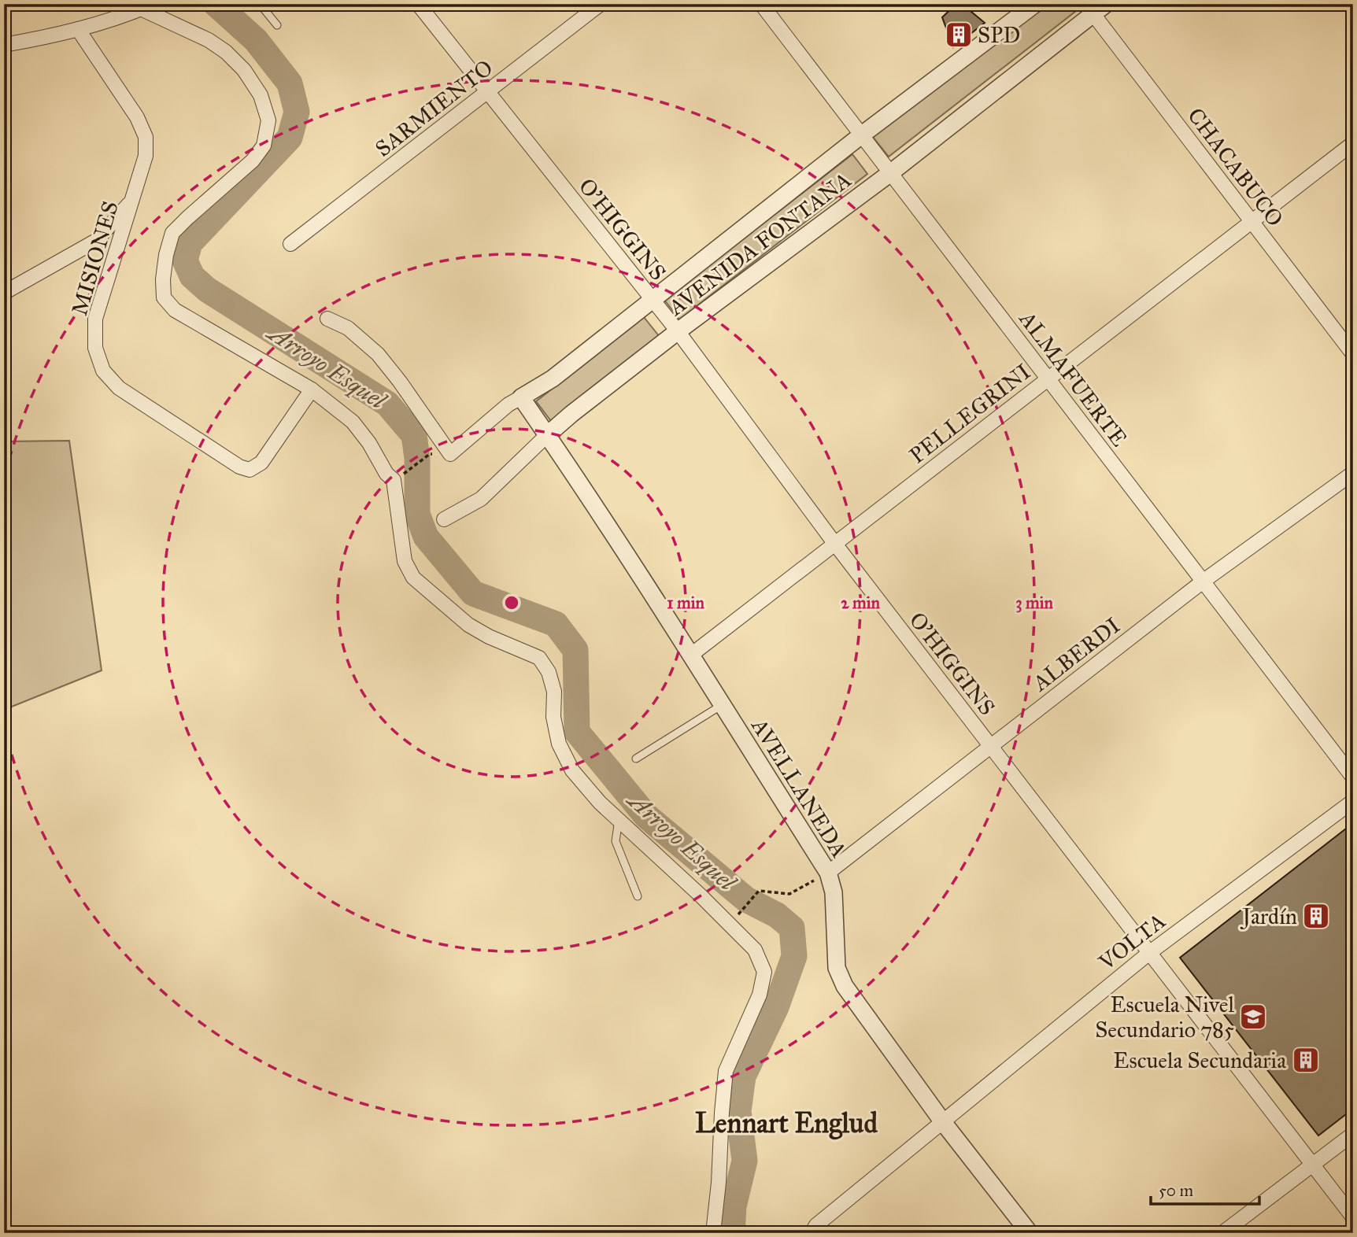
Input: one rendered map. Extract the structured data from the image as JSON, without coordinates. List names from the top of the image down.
{
  "streets": {
    "street": [
      "SARMIENTO",
      "CHACABUCO",
      "O'HIGGINS",
      "AVENIDA FONTANA",
      "MISIONES",
      "ALMAFUERTE",
      "PELLEGRINI",
      "ALBERDI",
      "AVELLANEDA",
      "VOLTA"
    ]
  },
  "crossings": [
    ["SARMIENTO", "O'HIGGINS"],
    ["CHACABUCO", "AVENIDA FONTANA"],
    ["CHACABUCO", "PELLEGRINI"],
    ["O'HIGGINS", "AVENIDA FONTANA"],
    ["O'HIGGINS", "PELLEGRINI"],
    ["O'HIGGINS", "ALBERDI"],
    ["O'HIGGINS", "VOLTA"],
    ["AVENIDA FONTANA", "ALMAFUERTE"],
    ["AVENIDA FONTANA", "AVELLANEDA"],
    ["ALMAFUERTE", "PELLEGRINI"],
    ["ALMAFUERTE", "ALBERDI"],
    ["PELLEGRINI", "AVELLANEDA"],
    ["ALBERDI", "AVELLANEDA"],
    ["AVELLANEDA", "VOLTA"]
  ],
  "districts": ["Lennart Englud"],
  "water": ["Arroyo Esquel"],
  "places": {
    "building": ["SPD", "Jardín", "Escuela Secundaria"],
    "school or university": ["Escuela Nivel Secundario 785"]
  },
  "scale_bar": "50 m",
  "rings": ["1 min", "2 min", "3 min"]
}
